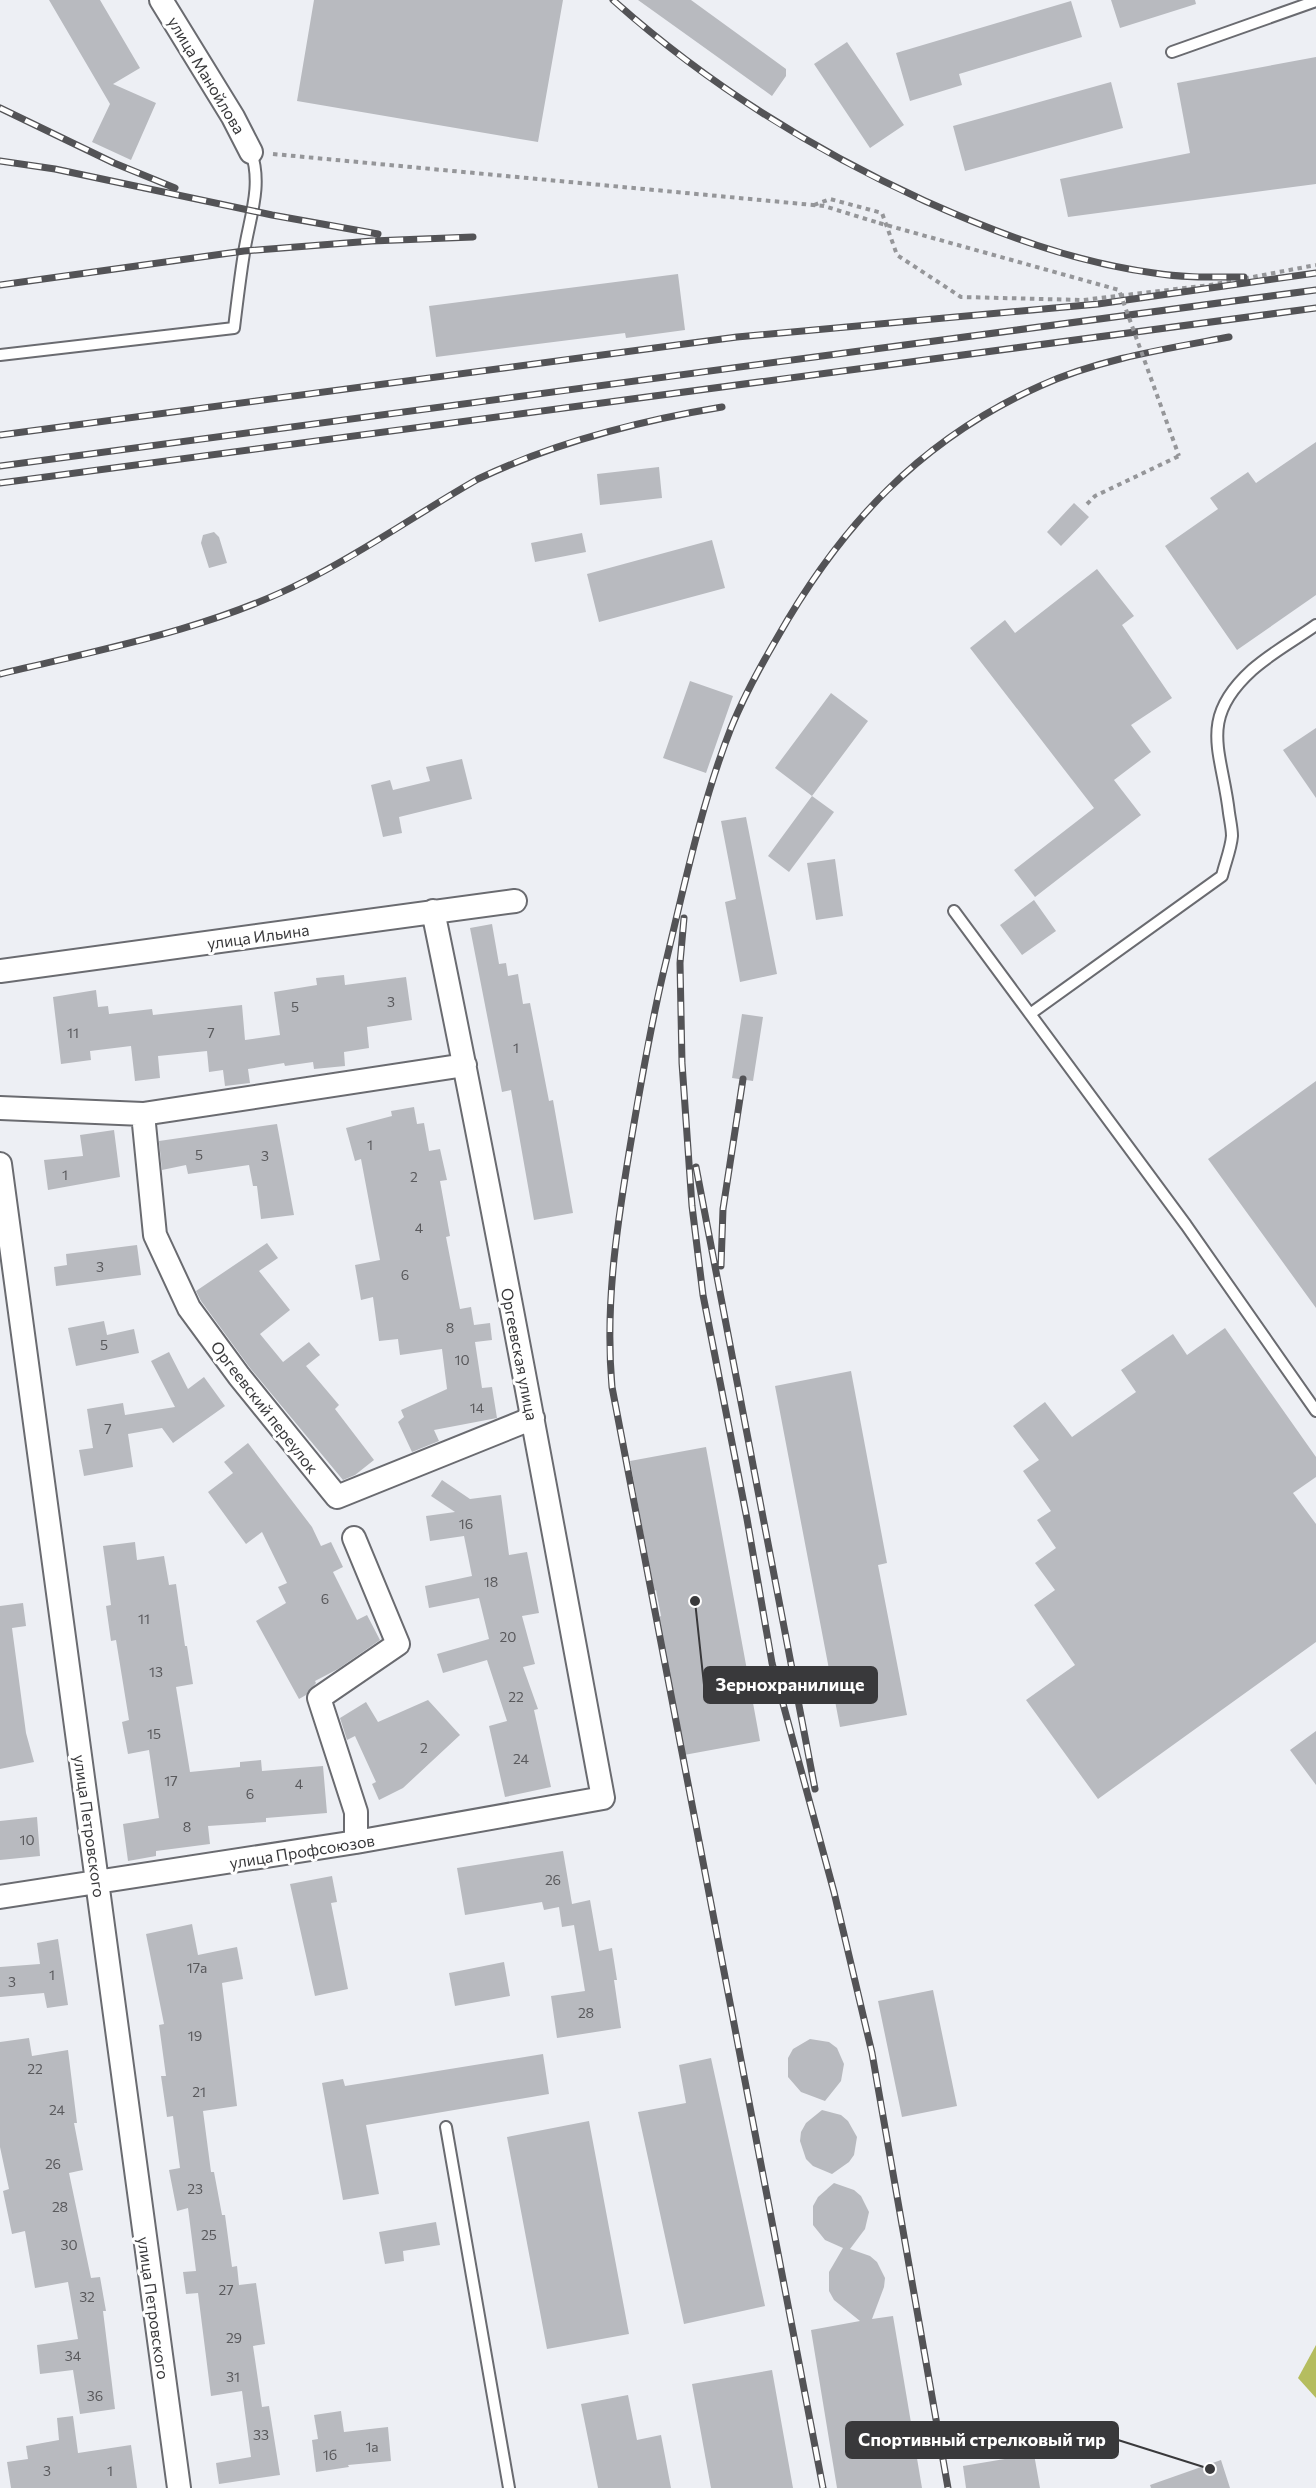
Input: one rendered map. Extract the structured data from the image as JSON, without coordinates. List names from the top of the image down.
{
  "streets": {
    "street": [
      "улица Манойлова",
      "улица Ильина",
      "Оргеевская улица",
      "Оргеевский переулок",
      "улица Петровского",
      "улица Профсоюзов"
    ]
  },
  "crossings": [
    ["улица Ильина", "Оргеевская улица"],
    ["Оргеевская улица", "Оргеевский переулок"],
    ["Оргеевская улица", "улица Профсоюзов"],
    ["улица Петровского", "улица Профсоюзов"]
  ],
  "places": ["Зернохранилище", "Спортивный стрелковый тир"],
  "house_numbers": [
    "3",
    "5",
    "11",
    "7",
    "1",
    "1",
    "5",
    "3",
    "1",
    "2",
    "4",
    "3",
    "6",
    "8",
    "5",
    "10",
    "14",
    "7",
    "16",
    "18",
    "6",
    "11",
    "20",
    "13",
    "22",
    "15",
    "2",
    "24",
    "17",
    "4",
    "6",
    "8",
    "10",
    "26",
    "17а",
    "1",
    "3",
    "28",
    "19",
    "22",
    "21",
    "24",
    "26",
    "23",
    "28",
    "25",
    "30",
    "27",
    "32",
    "29",
    "34",
    "31",
    "36",
    "33",
    "1а",
    "1б",
    "3",
    "1"
  ]
}
